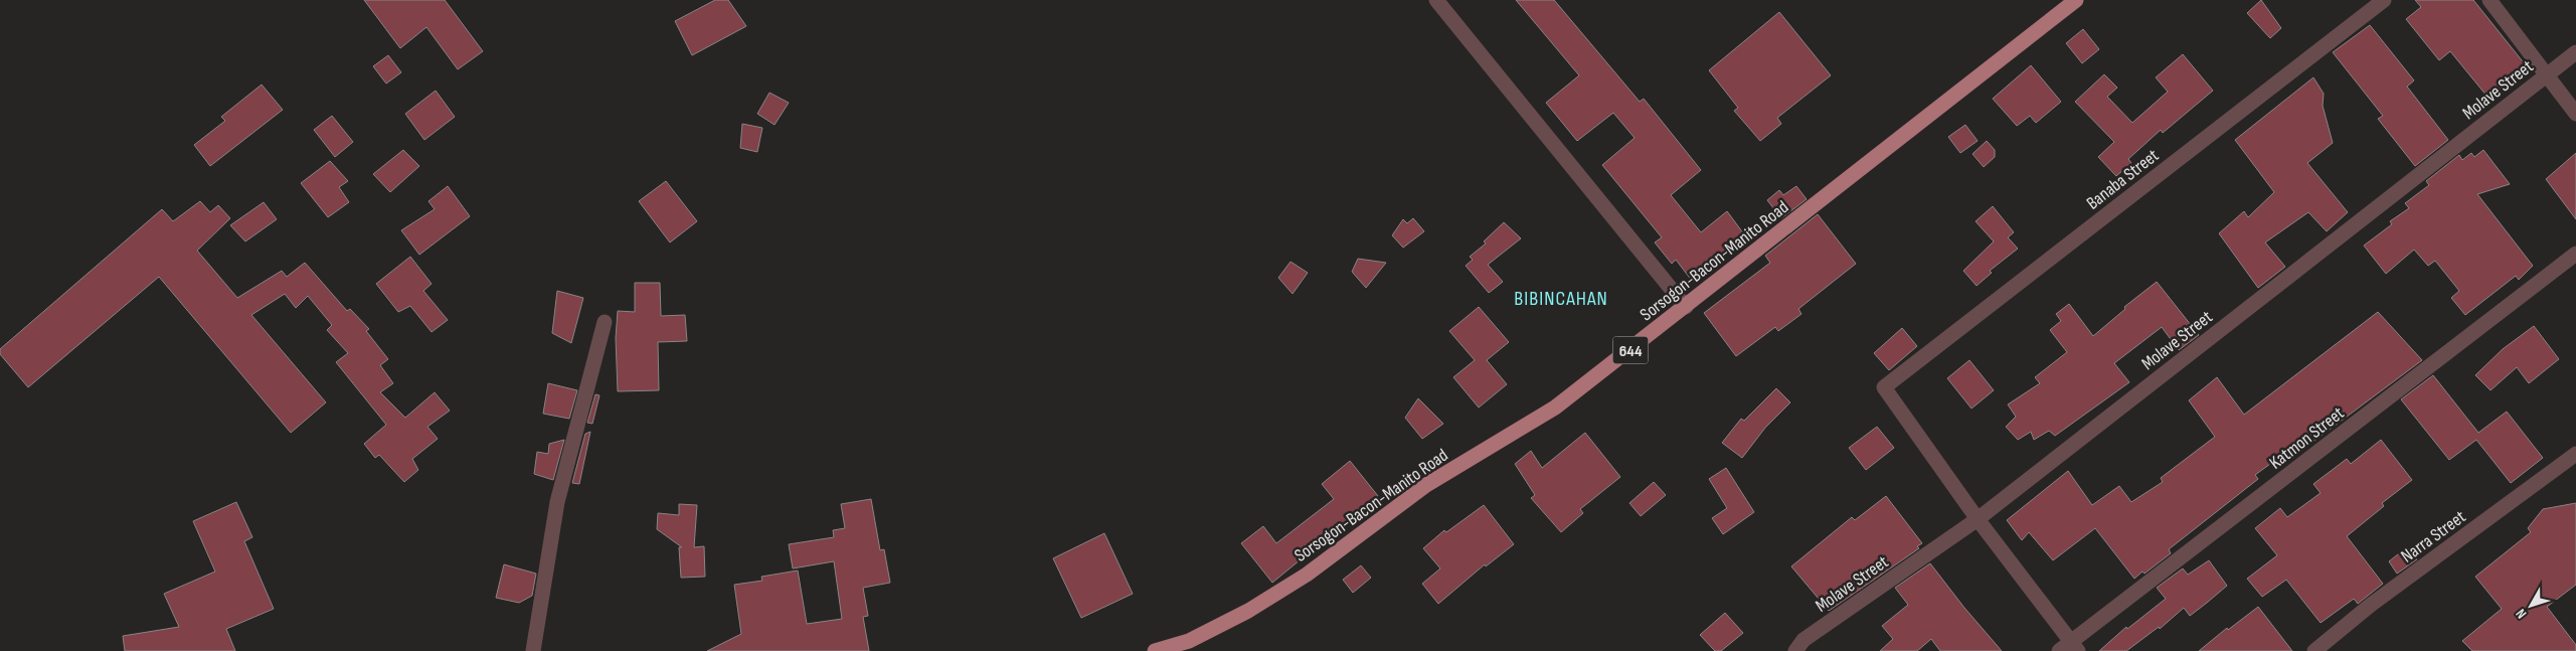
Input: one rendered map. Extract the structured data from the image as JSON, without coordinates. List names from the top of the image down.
{
  "streets": {
    "main road": ["Sorsogon-Bacon-Manito Road", "644"],
    "street": [
      "Molave Street",
      "Banaba Street",
      "Katmon Street",
      "Narra Street"
    ]
  },
  "crossings": [
    ["Molave Street", "Banaba Street"]
  ],
  "districts": ["BIBINCAHAN"],
  "north": "bottom left"
}
